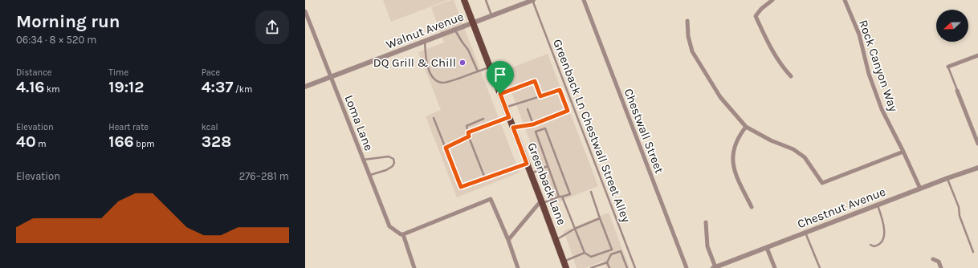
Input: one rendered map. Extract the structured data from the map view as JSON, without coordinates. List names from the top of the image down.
{
  "streets": {
    "main road": ["Greenback Lane"],
    "street": [
      "Walnut Avenue",
      "Rock Canyon Way",
      "Loma Lane",
      "Chestwall Street",
      "Chestnut Avenue"
    ],
    "lane": ["Greenback Ln Chestwall Street Alley"]
  },
  "crossings": [
    ["Walnut Avenue", "Loma Lane"],
    ["Walnut Avenue", "Greenback Ln Chestwall Street Alley"],
    ["Walnut Avenue", "Greenback Lane"],
    ["Rock Canyon Way", "Chestnut Avenue"]
  ],
  "places": ["DQ Grill & Chill"],
  "north": "left",
  "page": {
    "heading": ["Morning run", "06:34 · 8 × 520 m"],
    "stats": [
      ["Distance", "4.16 km"],
      ["Time", "19:12"],
      ["Pace", "4:37 /km"],
      ["Elevation", "40 m"],
      ["Heart rate", "166 bpm"],
      ["kcal", "328"]
    ],
    "chart": ["Elevation", "276–281 m"]
  }
}
